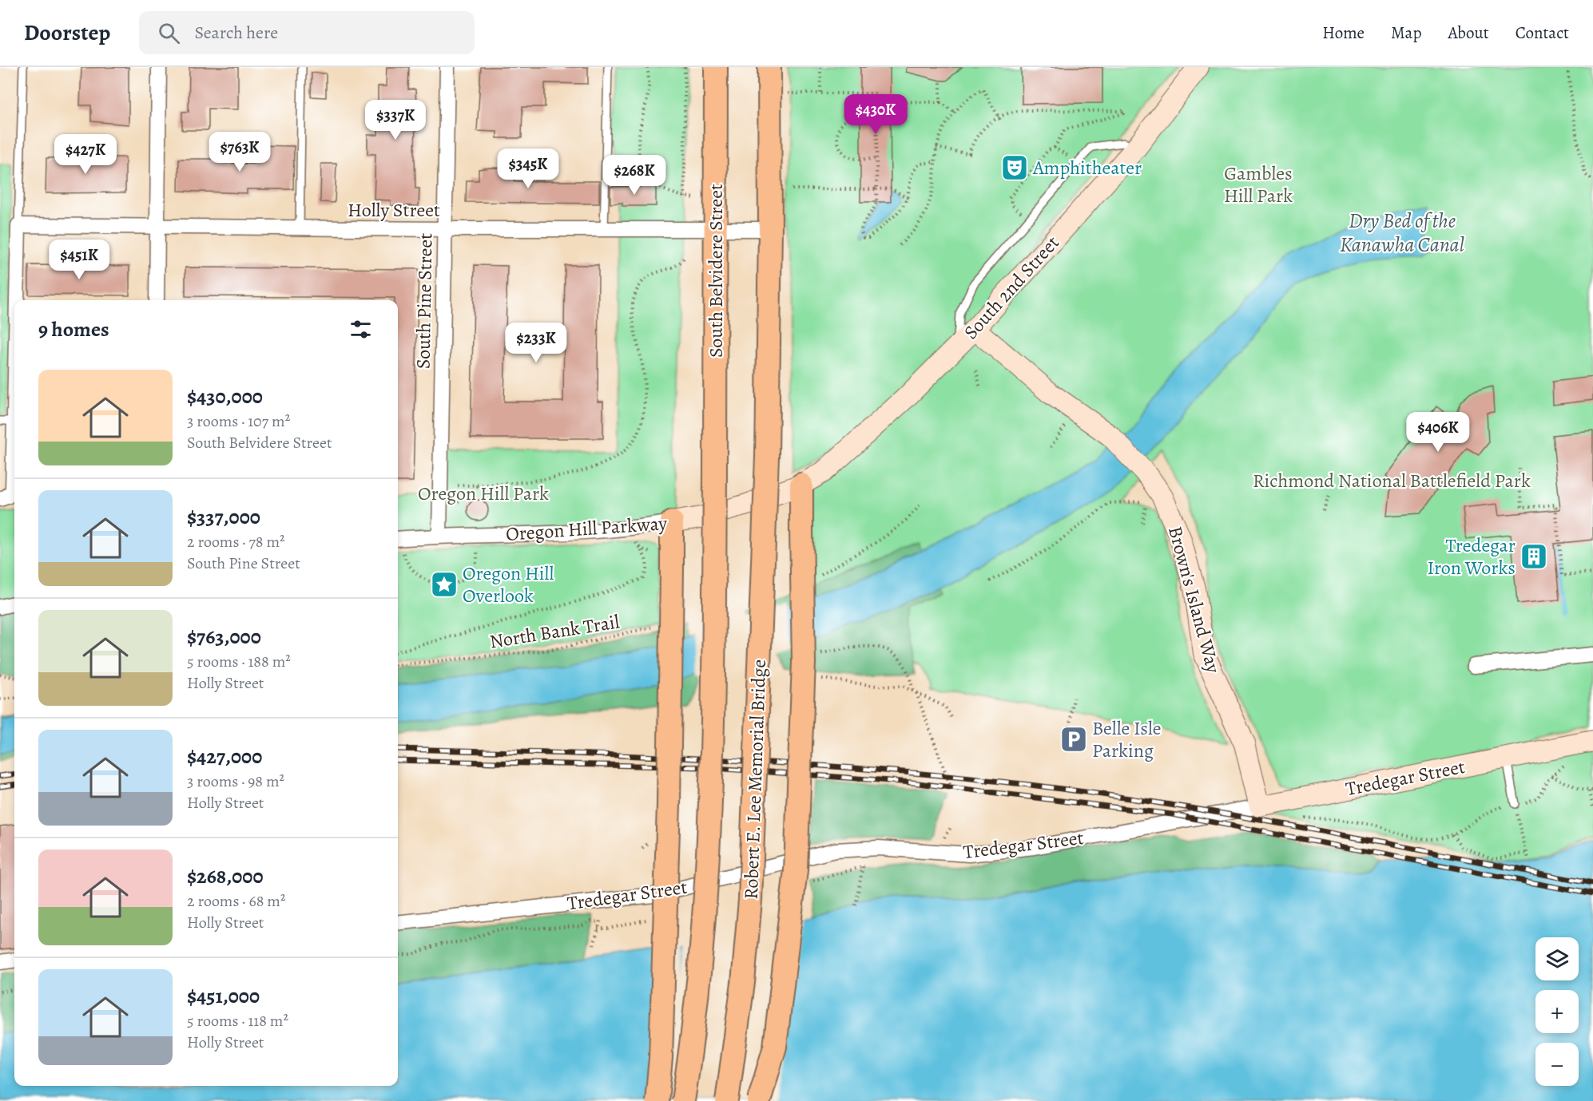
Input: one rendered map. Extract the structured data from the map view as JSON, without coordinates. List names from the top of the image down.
{
  "streets": {
    "main road": ["South Belvidere Street", "Robert E. Lee Memorial Bridge"],
    "street": [
      "Holly Street",
      "South 2nd Street",
      "South Pine Street",
      "Oregon Hill Parkway",
      "Brown's Island Way",
      "Tredegar Street"
    ],
    "path": ["North Bank Trail"]
  },
  "crossings": [
    ["Holly Street", "South Belvidere Street"],
    ["Holly Street", "South Pine Street"],
    ["Holly Street", "Robert E. Lee Memorial Bridge"],
    ["South 2nd Street", "Oregon Hill Parkway"],
    ["South 2nd Street", "Brown's Island Way"],
    ["South Pine Street", "Oregon Hill Parkway"],
    ["Brown's Island Way", "Tredegar Street"]
  ],
  "water": ["Dry Bed of the Kanawha Canal"],
  "parks": ["Gambles Hill Park", "Richmond National Battlefield Park", "Oregon Hill Park"],
  "places": {
    "theatre": ["Amphitheater"],
    "building": ["Tredegar Iron Works"],
    "place": ["Oregon Hill Overlook"],
    "parking": ["Belle Isle Parking"]
  },
  "page": {
    "header": "Doorstep",
    "search": "Search here",
    "nav": [
      "Home",
      "Map",
      "About",
      "Contact"
    ],
    "price": [
      "$430K",
      "$337K",
      "$763K",
      "$427K",
      "$345K",
      "$268K",
      "$451K",
      "$233K",
      "$406K"
    ],
    "heading": "9 homes",
    "list": [
      {
        "name": "$430,000",
        "note": "3 rooms · 107 m² · South Belvidere Street"
      },
      {
        "name": "$337,000",
        "note": "2 rooms · 78 m² · South Pine Street"
      },
      {
        "name": "$763,000",
        "note": "5 rooms · 188 m² · Holly Street"
      },
      {
        "name": "$427,000",
        "note": "3 rooms · 98 m² · Holly Street"
      },
      {
        "name": "$268,000",
        "note": "2 rooms · 68 m² · Holly Street"
      },
      {
        "name": "$451,000",
        "note": "5 rooms · 118 m² · Holly Street"
      }
    ],
    "map_buttons": ["+", "−"]
  }
}
